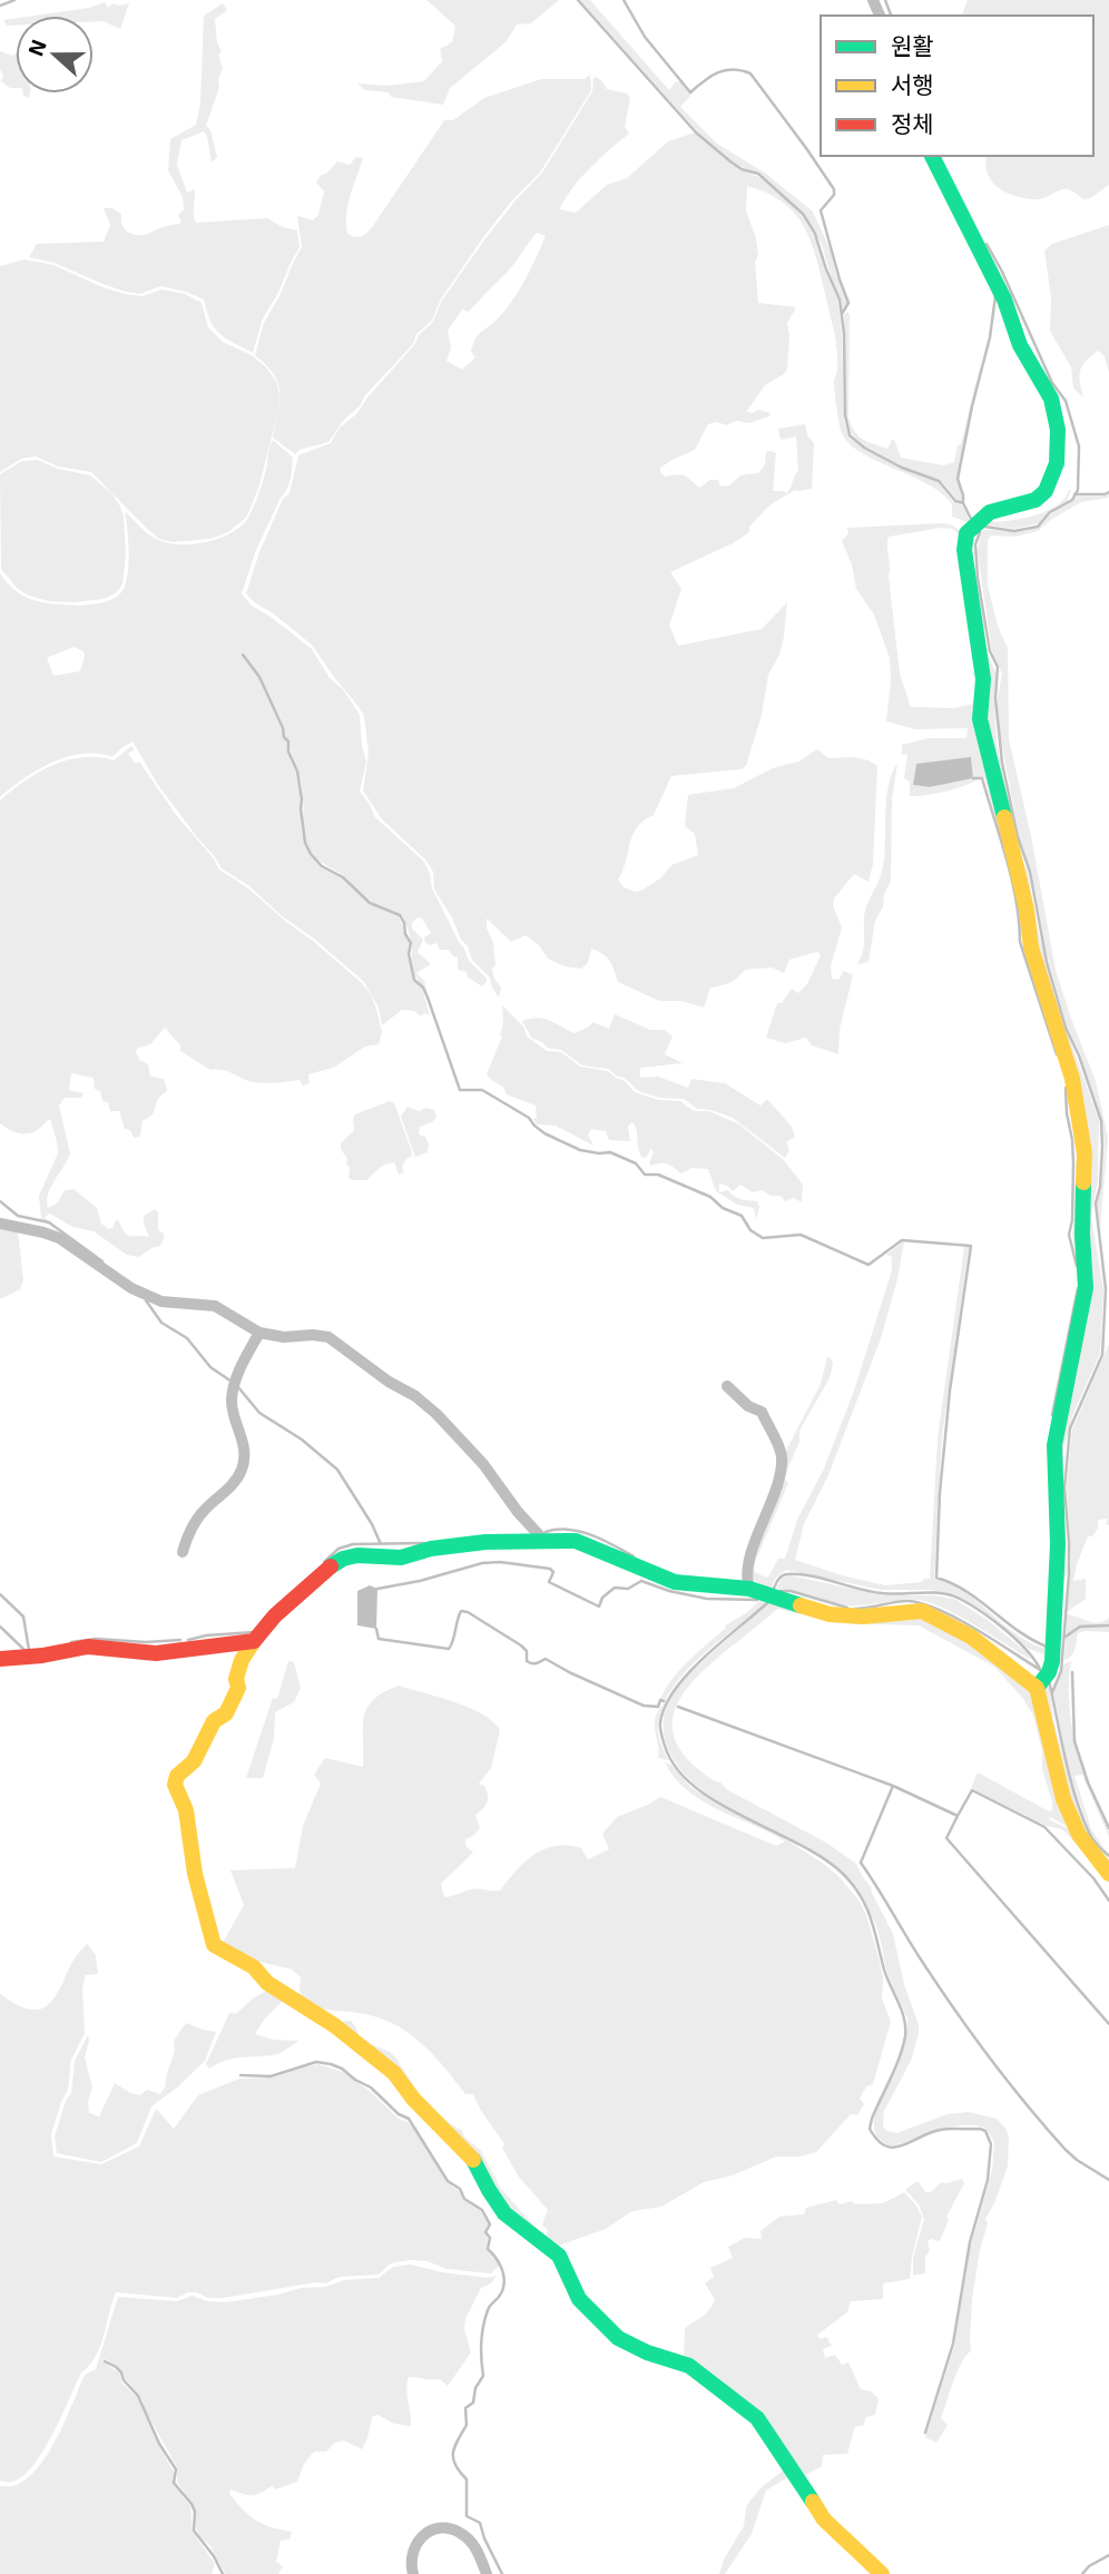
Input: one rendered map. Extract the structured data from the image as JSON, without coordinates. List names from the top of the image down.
{
  "legend": ["원활", "서행", "정체"],
  "north": "left"
}
